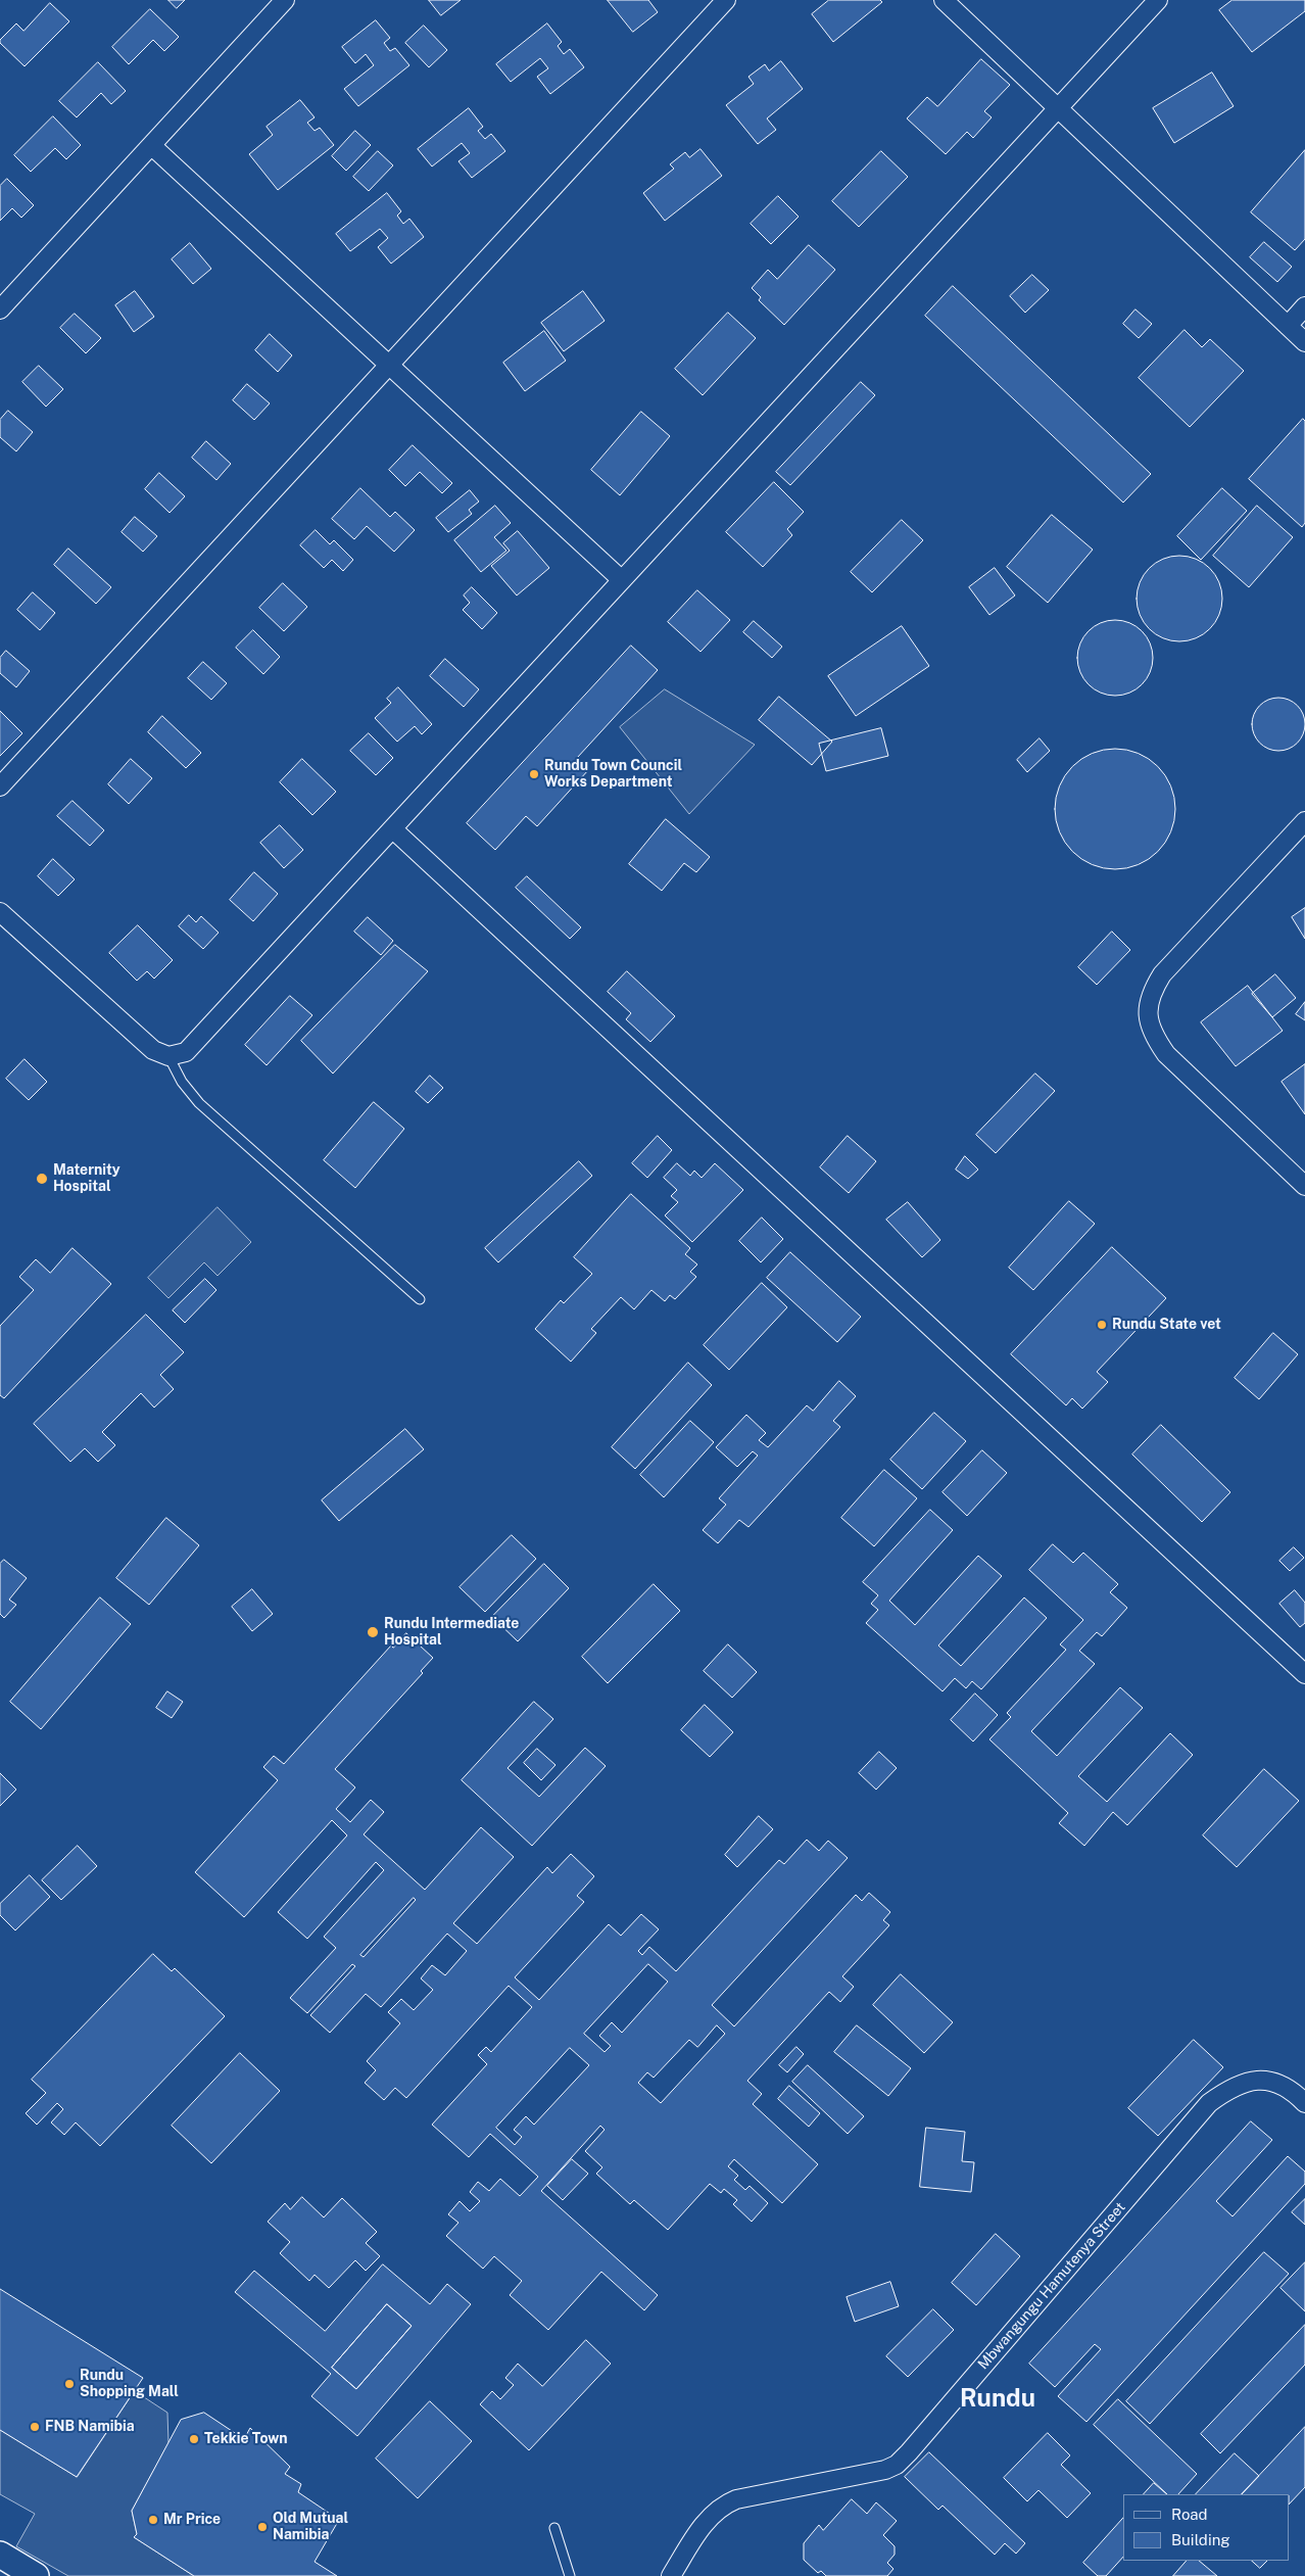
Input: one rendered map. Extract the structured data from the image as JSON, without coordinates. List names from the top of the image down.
{
  "streets": {
    "street": ["Mbwangungu Hamutenya Street"]
  },
  "districts": ["Rundu"],
  "places": [
    "Rundu Town Council Works Department",
    "Maternity Hospital",
    "Rundu State vet",
    "Rundu Intermediate Hospital",
    "Rundu Shopping Mall",
    "FNB Namibia",
    "Tekkie Town",
    "Mr Price",
    "Old Mutual Namibia"
  ],
  "legend": ["Road", "Building"]
}
